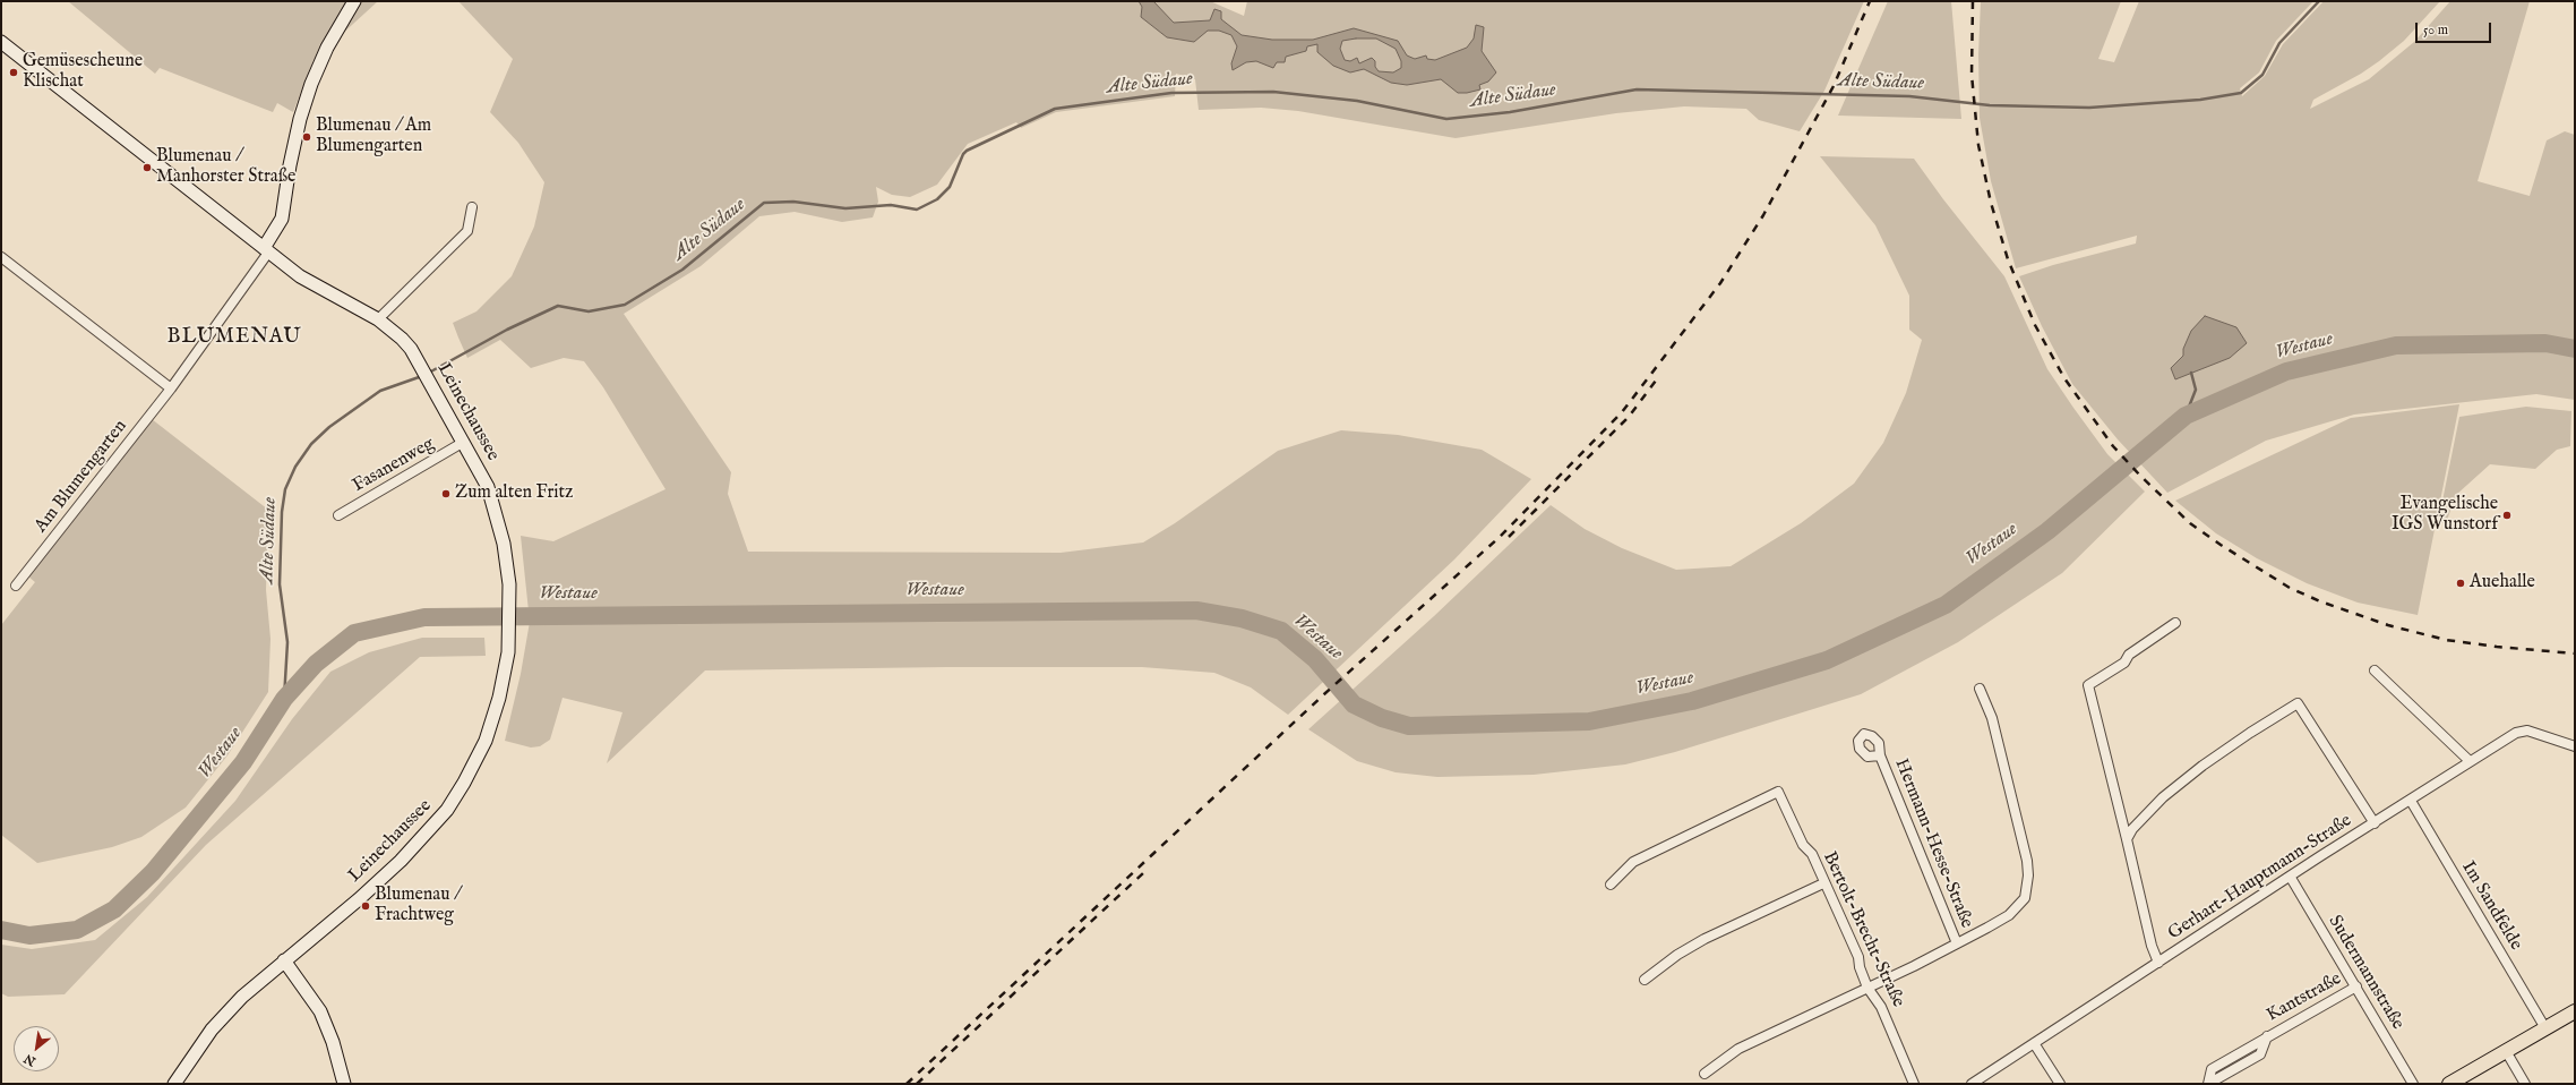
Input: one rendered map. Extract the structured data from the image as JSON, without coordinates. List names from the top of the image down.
{
  "streets": {
    "street": [
      "Leinechaussee",
      "Fasanenweg",
      "Am Blumengarten",
      "Hermann-Hesse-Straße",
      "Gerhart-Hauptmann-Straße",
      "Im Sandfelde",
      "Bertolt-Brecht-Straße",
      "Sudermannstraße",
      "Kantstraße"
    ]
  },
  "crossings": [
    ["Leinechaussee", "Fasanenweg"],
    ["Leinechaussee", "Am Blumengarten"],
    ["Gerhart-Hauptmann-Straße", "Im Sandfelde"],
    ["Gerhart-Hauptmann-Straße", "Sudermannstraße"],
    ["Sudermannstraße", "Kantstraße"]
  ],
  "districts": ["BLUMENAU"],
  "water": ["Alte Südaue", "Westaue"],
  "places": [
    "Gemüsescheune Klischat",
    "Blumenau / Am Blumengarten",
    "Blumenau / Manhorster Straße",
    "Zum alten Fritz",
    "Evangelische IGS Wunstorf",
    "Auehalle",
    "Blumenau / Frachtweg"
  ],
  "scale_bar": "50 m",
  "north": "bottom left"
}
